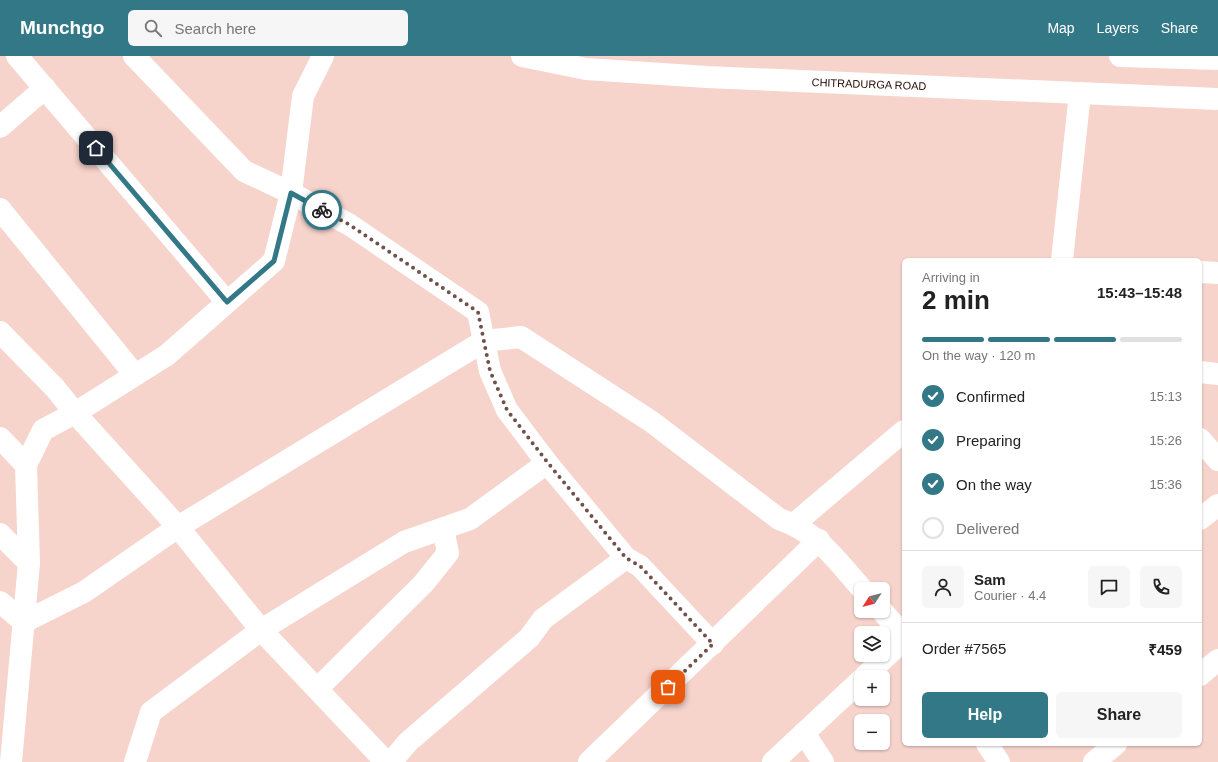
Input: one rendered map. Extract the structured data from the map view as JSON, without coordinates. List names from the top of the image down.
{
  "streets": {
    "street": ["CHITRADURGA ROAD"]
  },
  "north": "bottom left",
  "page": {
    "header": "Munchgo",
    "search": "Search here",
    "nav": ["Map", "Layers", "Share"],
    "heading": ["2 min", "Arriving in", "15:43–15:48"],
    "panel": [
      "Sam",
      "Courier · 4.4",
      "Order #7565",
      "₹459"
    ],
    "bar": "On the way · 120 m",
    "list": [
      ["Confirmed", "15:13"],
      ["Preparing", "15:26"],
      ["On the way", "15:36"],
      "Delivered"
    ],
    "map_buttons": ["+", "−"],
    "buttons": ["Help", "Share"]
  }
}
